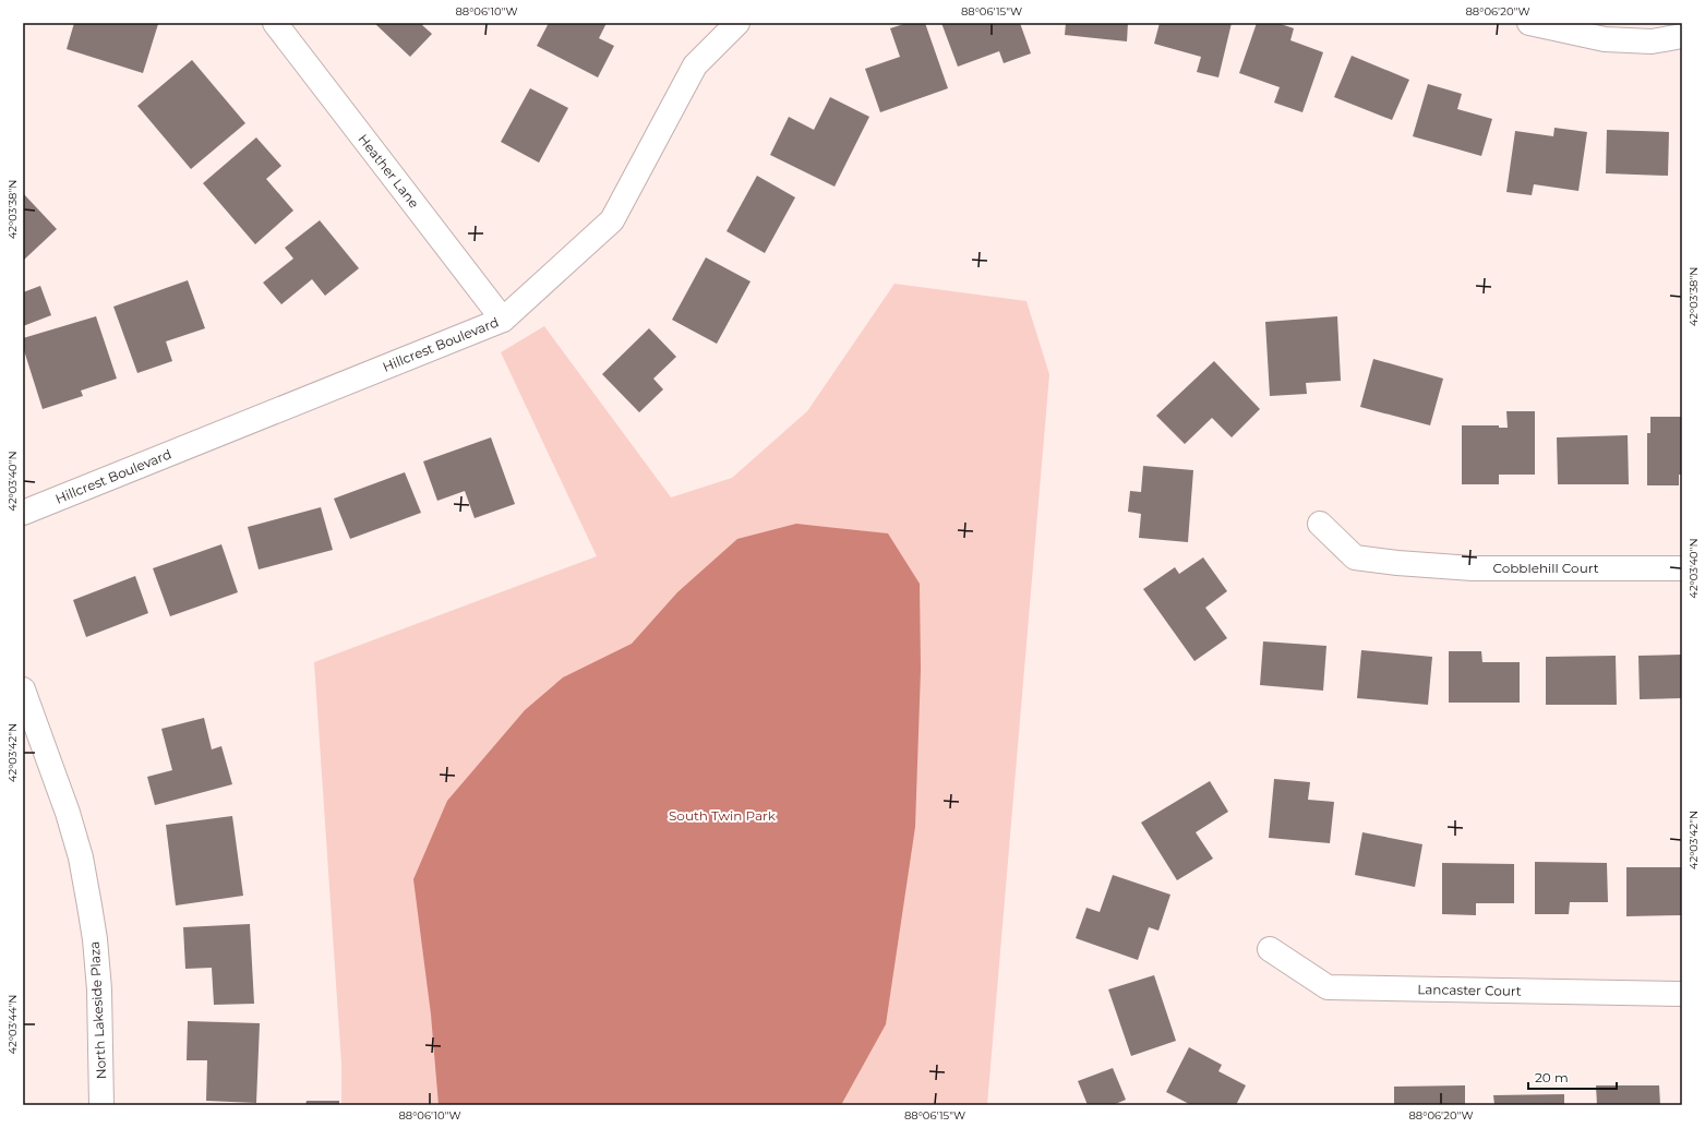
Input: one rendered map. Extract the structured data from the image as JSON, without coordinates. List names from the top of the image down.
{
  "streets": {
    "street": [
      "Heather Lane",
      "Hillcrest Boulevard",
      "Cobblehill Court",
      "Lancaster Court",
      "North Lakeside Plaza"
    ]
  },
  "crossings": [
    ["Heather Lane", "Hillcrest Boulevard"]
  ],
  "parks": ["South Twin Park"],
  "scale_bar": "20 m",
  "coordinates": [
    "88°06'10\"W",
    "88°06'15\"W",
    "88°06'20\"W",
    "42°03'38\"N",
    "42°03'40\"N",
    "42°03'42\"N",
    "42°03'44\"N"
  ]
}
